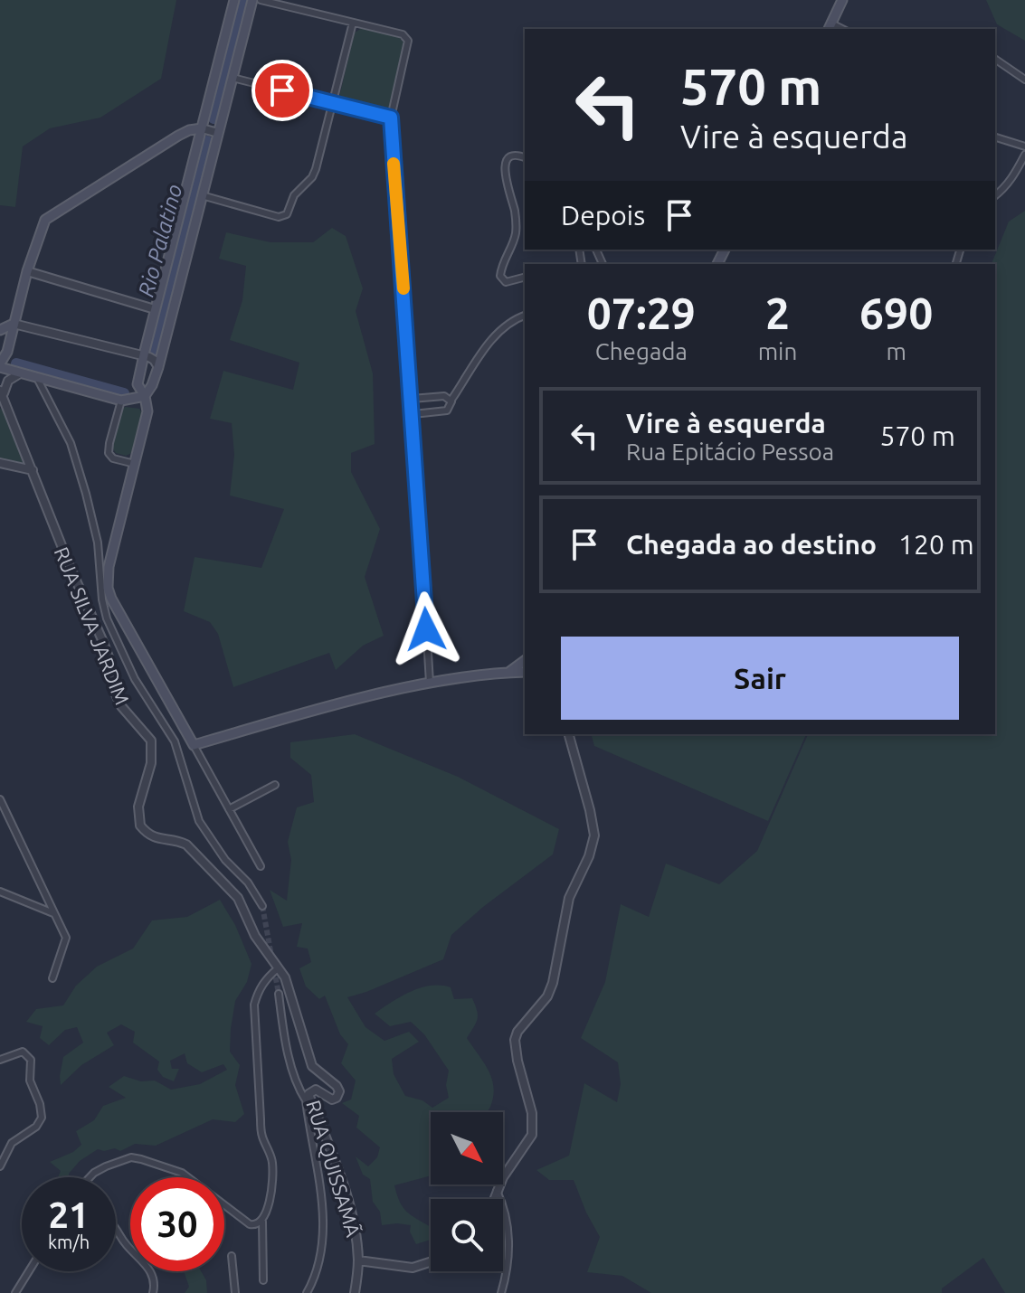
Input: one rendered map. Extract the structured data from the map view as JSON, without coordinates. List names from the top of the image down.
{
  "streets": {
    "street": ["RUA SILVA JARDIM", "RUA QUISSAMÃ"]
  },
  "crossings": [
    ["RUA SILVA JARDIM", "RUA QUISSAMÃ"]
  ],
  "water": ["Rio Palatino"],
  "north": "bottom right",
  "page": {
    "turn": ["570 m", "Vire à esquerda"],
    "then": "Depois",
    "eta": [
      "07:29",
      "Chegada",
      "2",
      "min",
      "690",
      "m"
    ],
    "list": [
      {
        "name": "Vire à esquerda",
        "note": "Rua Epitácio Pessoa",
        "value": "570 m"
      },
      {
        "name": "Chegada ao destino",
        "value": "120 m"
      }
    ],
    "buttons": "Sair",
    "speed": "21 km/h",
    "limit": "30"
  }
}
